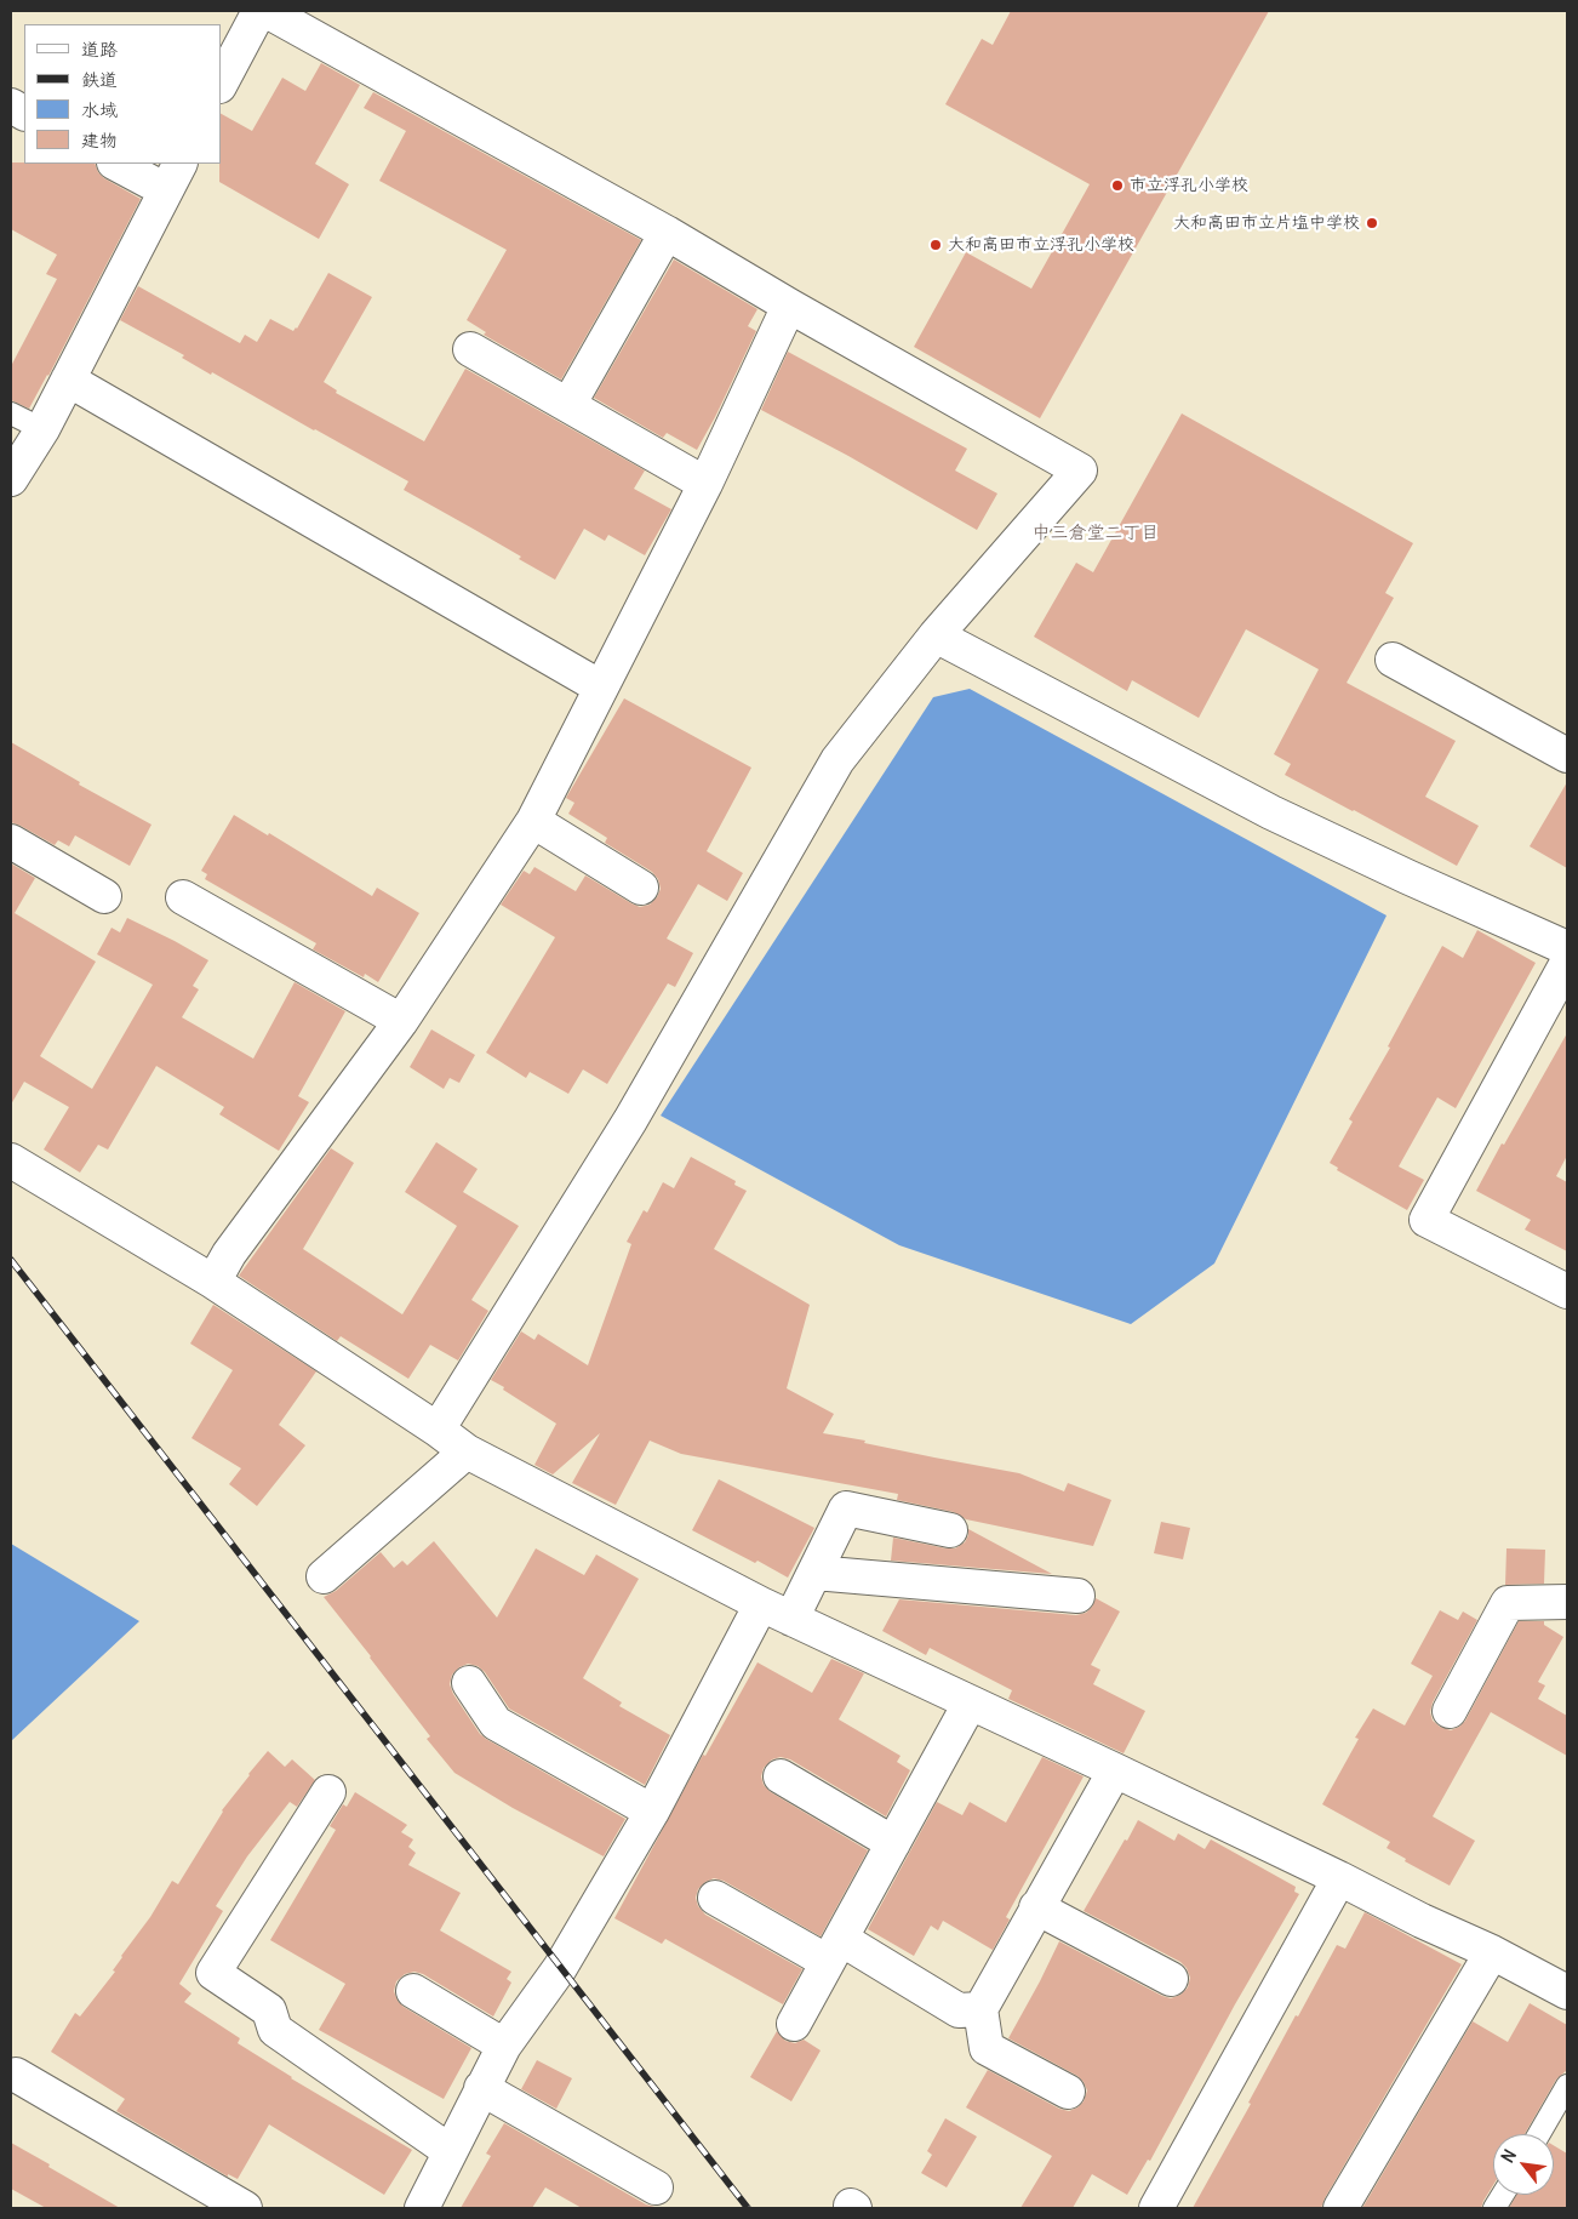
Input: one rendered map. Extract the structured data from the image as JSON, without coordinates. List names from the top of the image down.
{
  "districts": ["中三倉堂二丁目"],
  "places": ["市立浮孔小学校", "大和高田市立片塩中学校", "大和高田市立浮孔小学校"],
  "legend": [
    "道路",
    "鉄道",
    "水域",
    "建物"
  ],
  "north": "top left"
}
